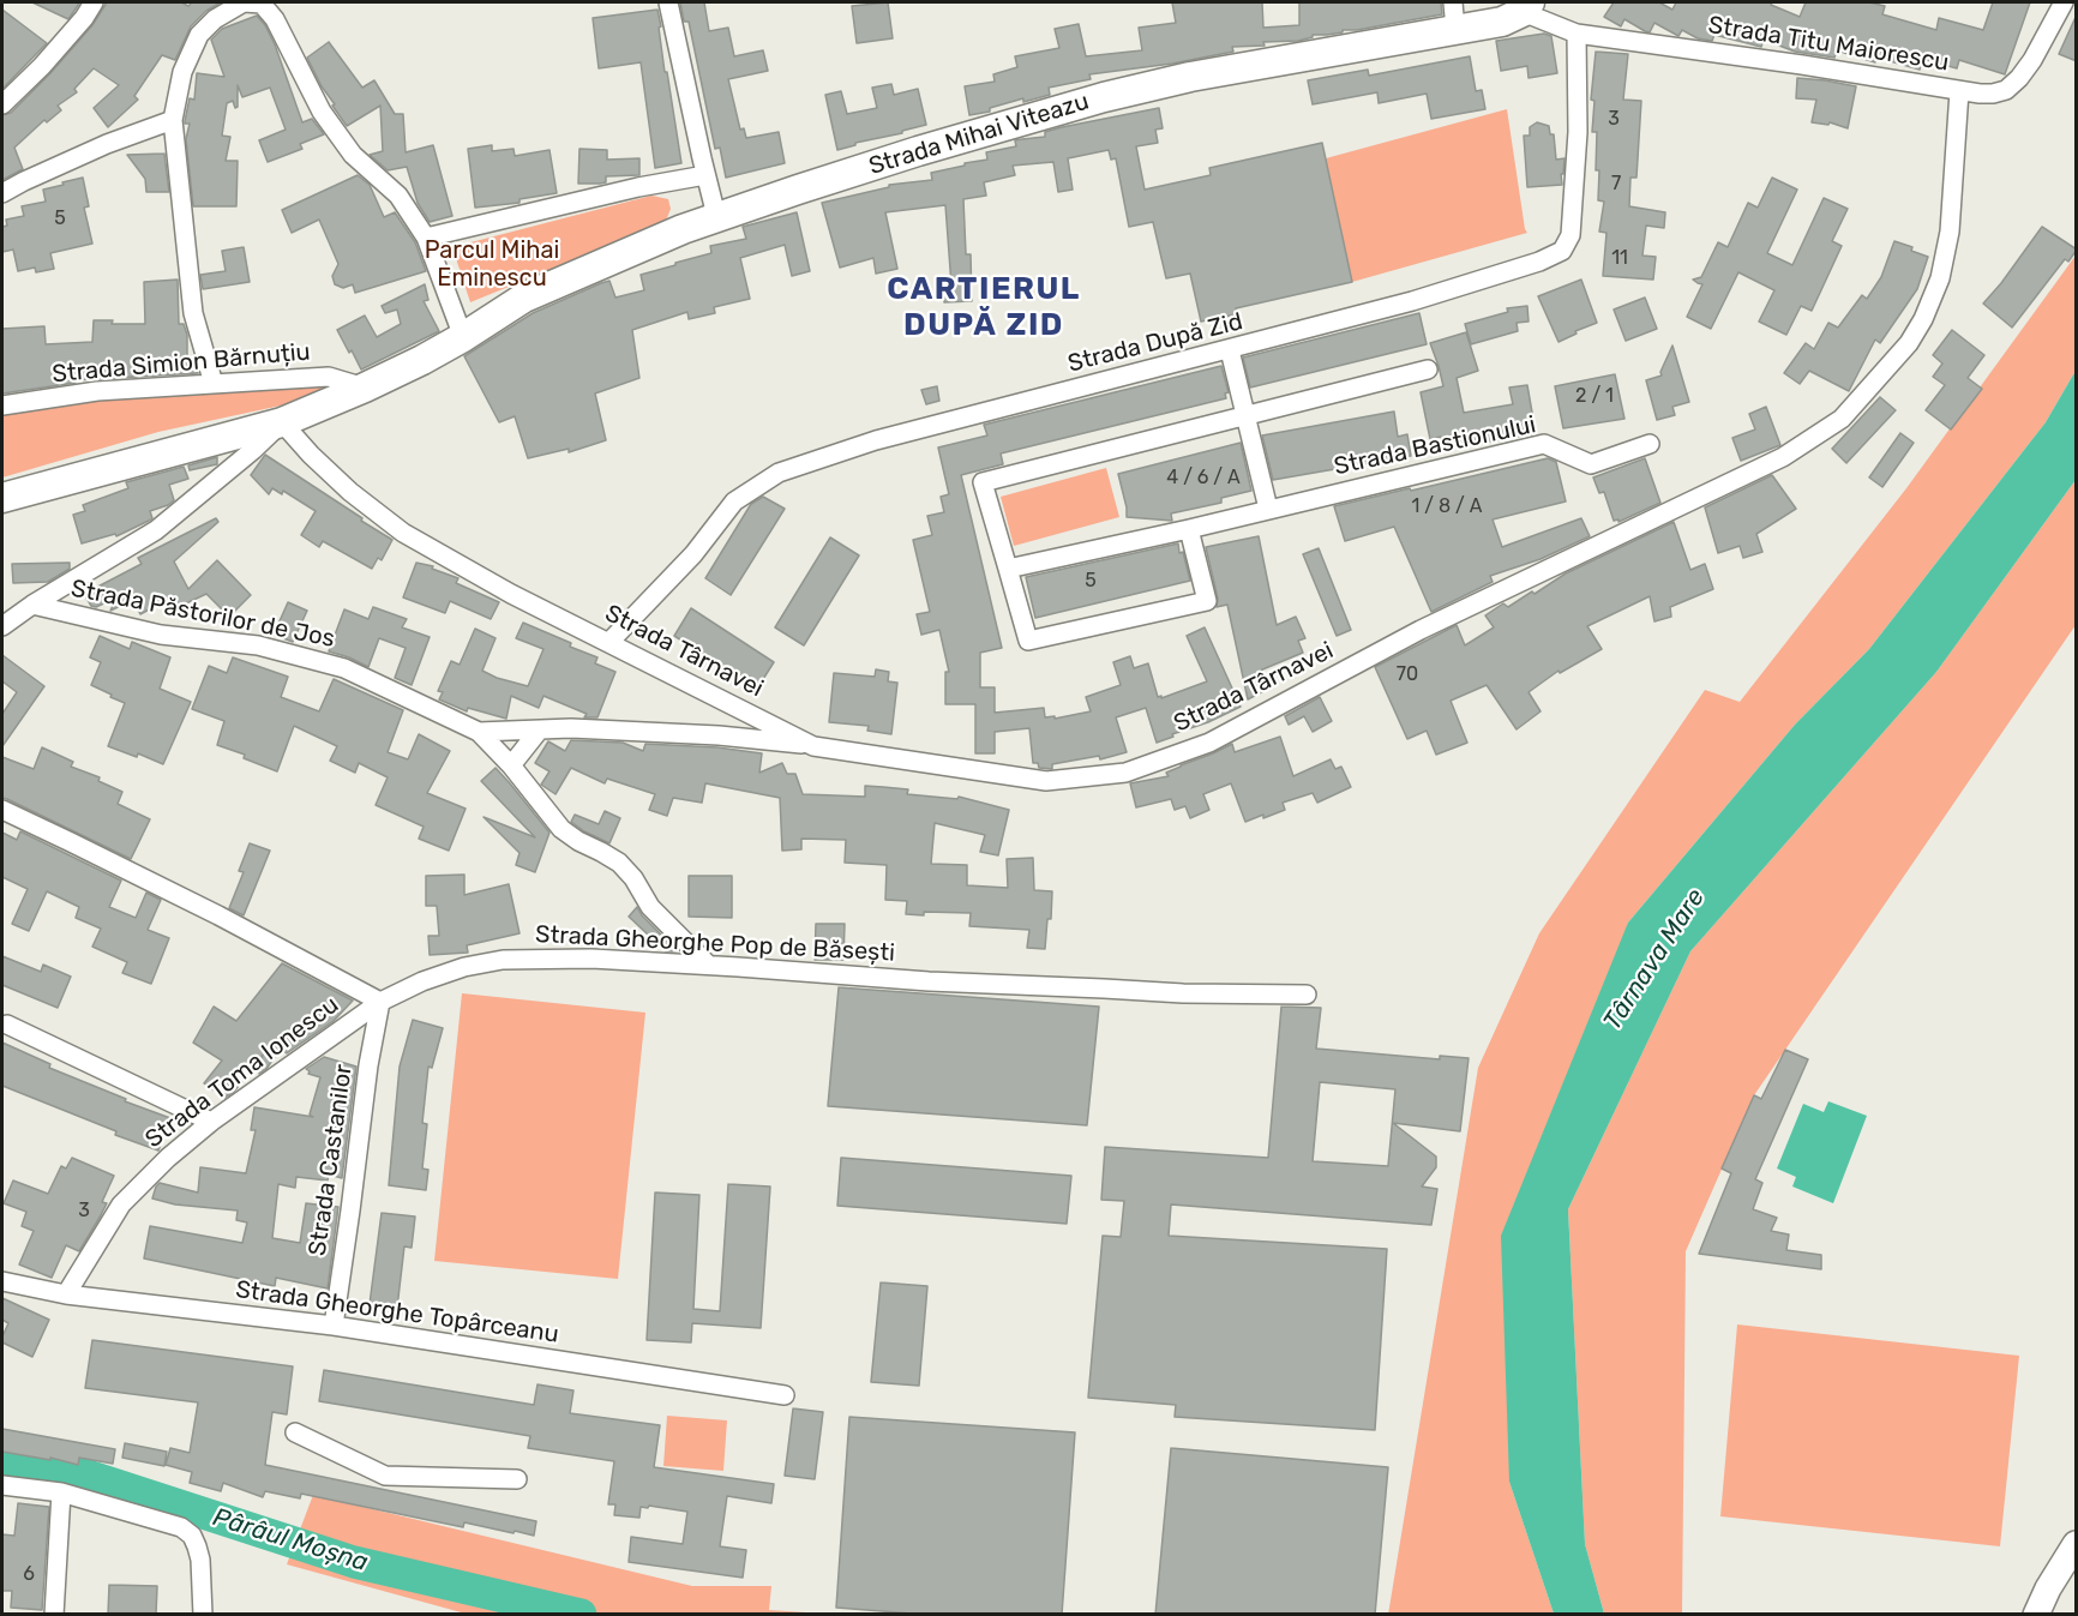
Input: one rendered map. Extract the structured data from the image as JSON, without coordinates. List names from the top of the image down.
{
  "streets": {
    "main road": ["Strada Mihai Viteazu"],
    "street": [
      "Strada Titu Maiorescu",
      "Strada După Zid",
      "Strada Simion Bărnuțiu",
      "Strada Bastionului",
      "Strada Păstorilor de Jos",
      "Strada Târnavei",
      "Strada Gheorghe Pop de Băsești",
      "Strada Toma Ionescu",
      "Strada Castanilor",
      "Strada Gheorghe Topârceanu"
    ]
  },
  "crossings": [
    ["Strada Titu Maiorescu", "Strada Mihai Viteazu"],
    ["Strada Titu Maiorescu", "Strada După Zid"],
    ["Strada Titu Maiorescu", "Strada Târnavei"],
    ["Strada Mihai Viteazu", "Strada Simion Bărnuțiu"],
    ["Strada Mihai Viteazu", "Strada Târnavei"],
    ["Strada După Zid", "Strada Târnavei"],
    ["Strada Păstorilor de Jos", "Strada Târnavei"],
    ["Strada Păstorilor de Jos", "Strada Gheorghe Pop de Băsești"],
    ["Strada Gheorghe Pop de Băsești", "Strada Toma Ionescu"],
    ["Strada Gheorghe Pop de Băsești", "Strada Castanilor"],
    ["Strada Toma Ionescu", "Strada Castanilor"],
    ["Strada Toma Ionescu", "Strada Gheorghe Topârceanu"],
    ["Strada Castanilor", "Strada Gheorghe Topârceanu"]
  ],
  "districts": ["CARTIERUL DUPĂ ZID"],
  "water": ["Târnava Mare", "Pârâul Moșna"],
  "parks": ["Parcul Mihai Eminescu"],
  "house_numbers": [
    "3",
    "7",
    "5",
    "11",
    "2 / 1",
    "4 / 6 / A",
    "1 / 8 / A",
    "5",
    "70",
    "3",
    "6"
  ]
}
